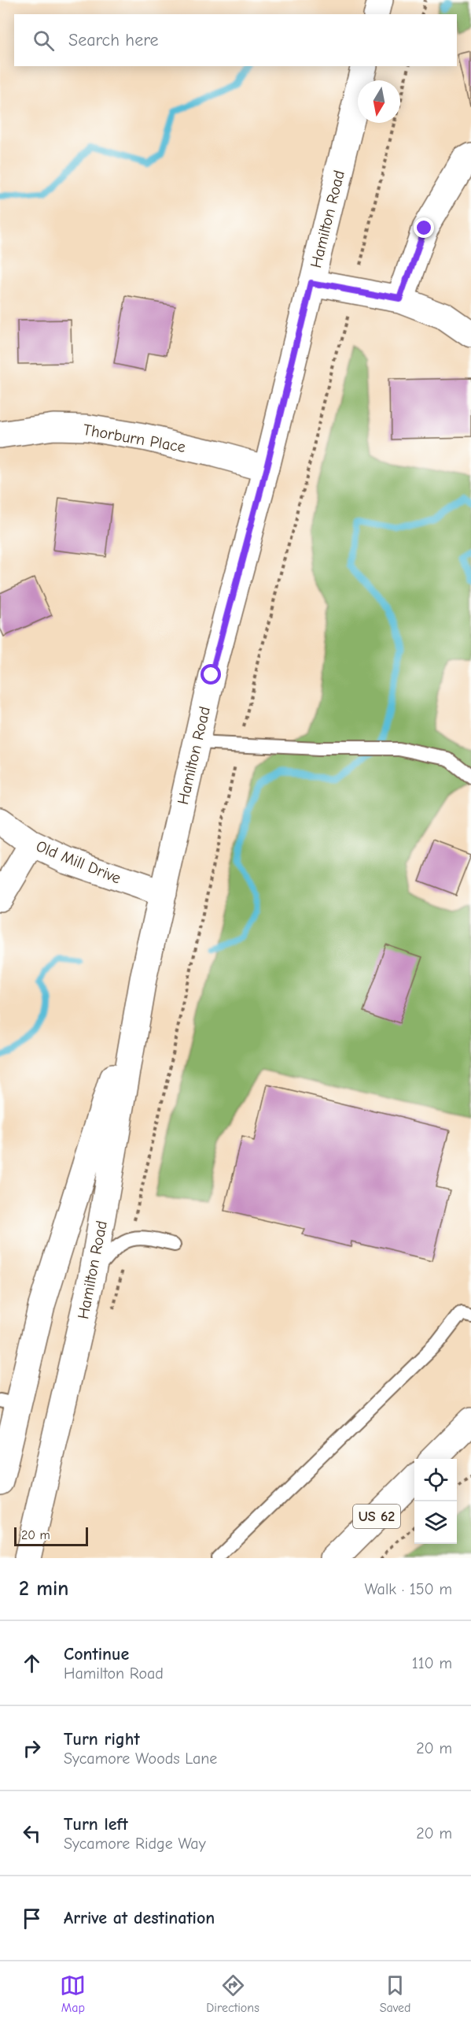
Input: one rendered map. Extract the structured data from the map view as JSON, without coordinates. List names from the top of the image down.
{
  "streets": {
    "main road": [
      "Hamilton Road",
      "Thorburn Place",
      "Old Mill Drive",
      "US 62"
    ]
  },
  "crossings": [
    ["Hamilton Road", "Thorburn Place"],
    ["Hamilton Road", "Old Mill Drive"]
  ],
  "scale_bar": "20 m",
  "north": "bottom",
  "page": {
    "search": "Search here",
    "scale": "20 m",
    "heading": ["2 min", "Walk · 150 m"],
    "list": [
      ["Continue", "Hamilton Road", "110 m"],
      ["Turn right", "Sycamore Woods Lane", "20 m"],
      ["Turn left", "Sycamore Ridge Way", "20 m"],
      "Arrive at destination"
    ],
    "nav": ["Map", "Directions", "Saved"]
  }
}
